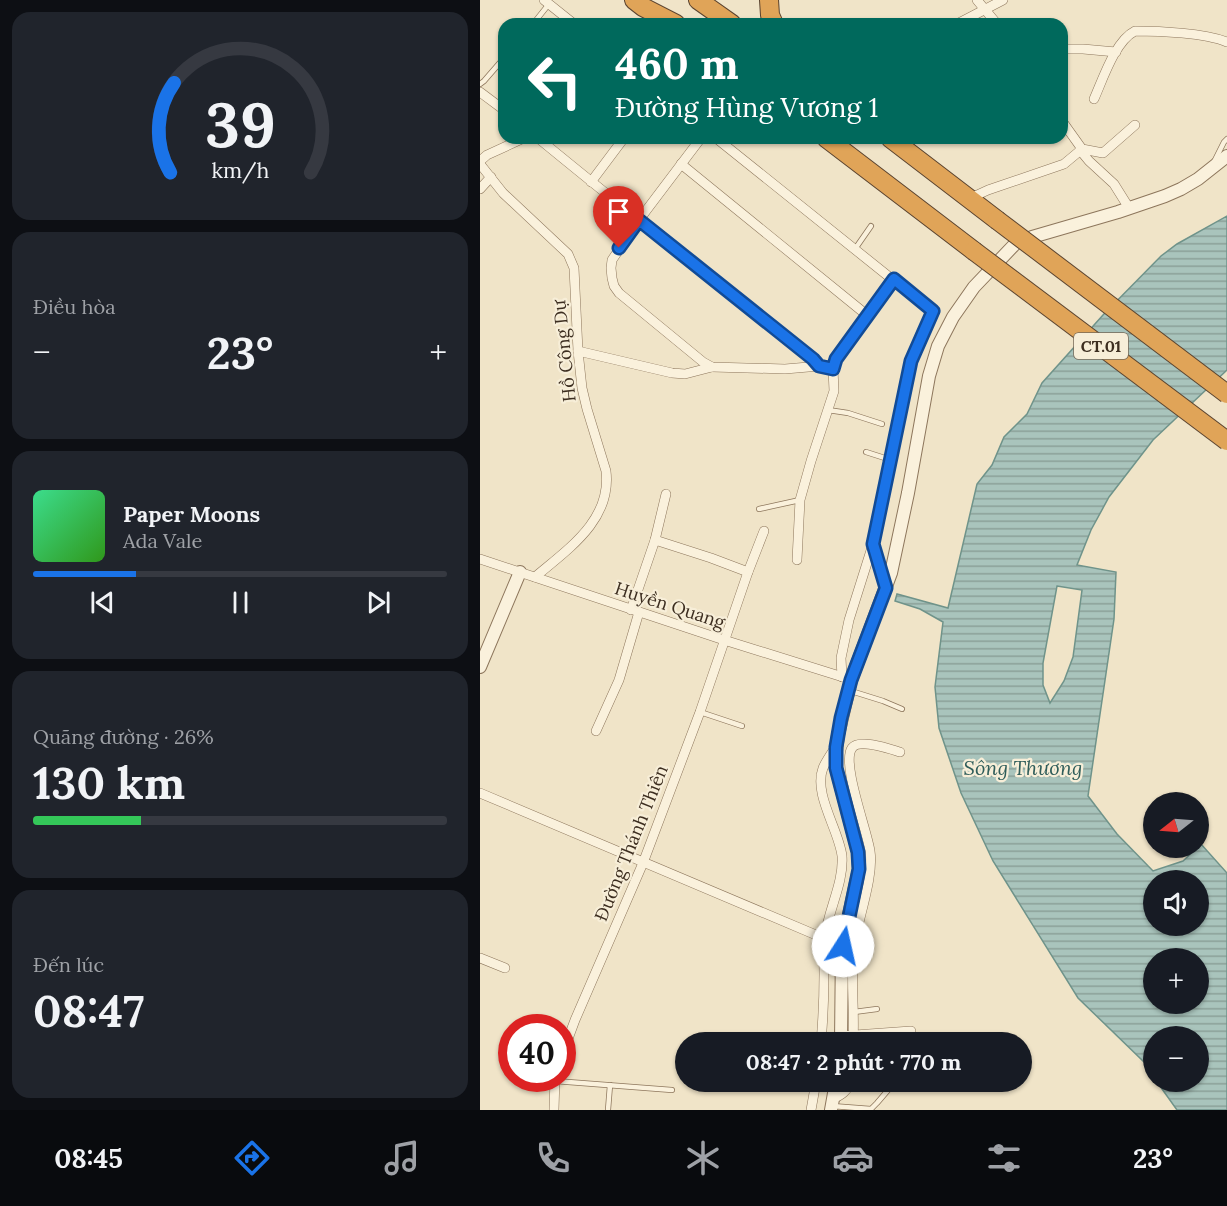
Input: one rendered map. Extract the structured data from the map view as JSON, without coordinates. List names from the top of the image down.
{
  "streets": {
    "highway": ["CT.01"],
    "street": ["Hồ Công Dự", "Huyền Quang", "Đường Thánh Thiên"]
  },
  "crossings": [
    ["Hồ Công Dự", "Huyền Quang"],
    ["Huyền Quang", "Đường Thánh Thiên"]
  ],
  "water": ["Sông Thương"],
  "north": "left",
  "page": {
    "turn": ["460 m", "Đường Hùng Vương 1"],
    "tile": [
      "Điều hòa",
      ["Quãng đường · 26%", "130 km"],
      ["Đến lúc", "08:47"]
    ],
    "heat": ["−", "23°", "+"],
    "song": ["Paper Moons", "Ada Vale"],
    "map_buttons": ["+", "−"],
    "limit": "40",
    "trip": "08:47 · 2 phút · 770 m",
    "tabs": ["08:45", "23°"],
    "gauge": ["39", "km/h"]
  }
}
